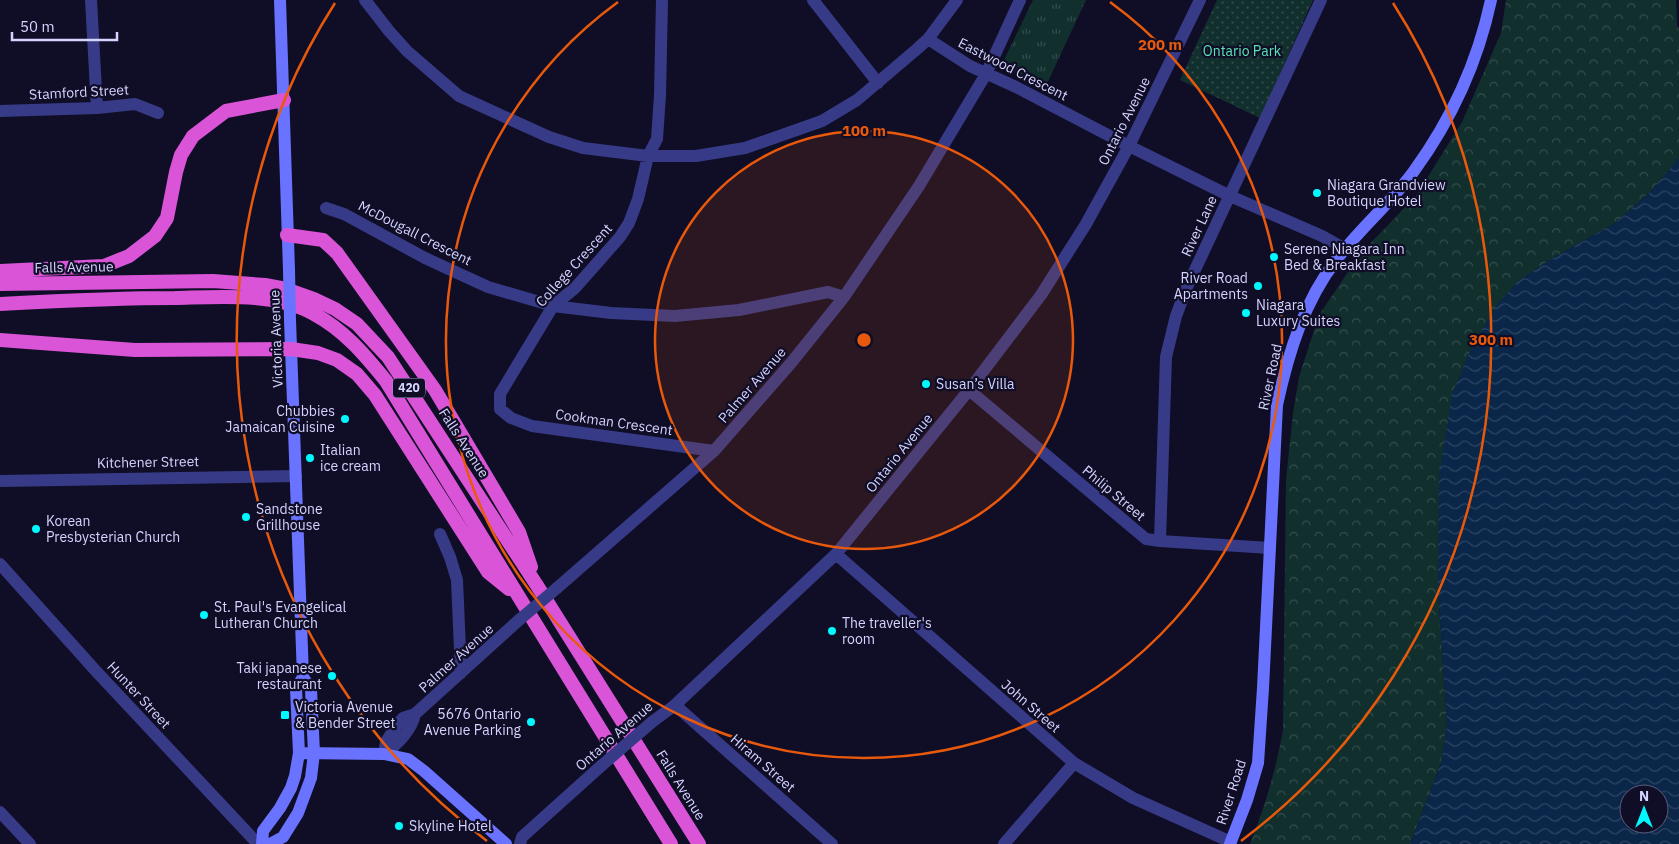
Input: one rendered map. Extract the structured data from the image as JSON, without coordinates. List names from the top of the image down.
{
  "streets": {
    "highway": ["Falls Avenue", "420"],
    "main road": ["Victoria Avenue", "River Road"],
    "street": [
      "Eastwood Crescent",
      "Stamford Street",
      "Ontario Avenue",
      "River Lane",
      "McDougall Crescent",
      "College Crescent",
      "Palmer Avenue",
      "Cookman Crescent",
      "Kitchener Street",
      "Philip Street",
      "Hunter Street",
      "John Street",
      "Hiram Street"
    ]
  },
  "crossings": [
    ["Eastwood Crescent", "Ontario Avenue"],
    ["Eastwood Crescent", "River Lane"],
    ["Eastwood Crescent", "River Road"],
    ["Eastwood Crescent", "Palmer Avenue"],
    ["Ontario Avenue", "Philip Street"],
    ["Ontario Avenue", "John Street"],
    ["Ontario Avenue", "Hiram Street"],
    ["River Lane", "Philip Street"],
    ["McDougall Crescent", "College Crescent"],
    ["McDougall Crescent", "Palmer Avenue"],
    ["College Crescent", "Cookman Crescent"],
    ["Victoria Avenue", "Kitchener Street"],
    ["River Road", "Philip Street"],
    ["River Road", "John Street"],
    ["Palmer Avenue", "Cookman Crescent"]
  ],
  "parks": ["Ontario Park"],
  "places": {
    "other": [
      "Niagara Grandview Boutique Hotel",
      "Serene Niagara Inn Bed & Breakfast",
      "River Road Apartments",
      "Niagara Luxury Suites",
      "Susan’s Villa",
      "Chubbies Jamaican Cuisine",
      "Italian ice cream",
      "Sandstone Grillhouse",
      "Korean Presbysterian Church",
      "St. Paul's Evangelical Lutheran Church",
      "The traveller's room",
      "Taki japanese restaurant",
      "5676 Ontario Avenue Parking",
      "Skyline Hotel"
    ],
    "transit": ["Victoria Avenue & Bender Street"]
  },
  "scale_bar": "50 m",
  "north": "top",
  "rings": ["200 m", "100 m", "300 m"]
}
